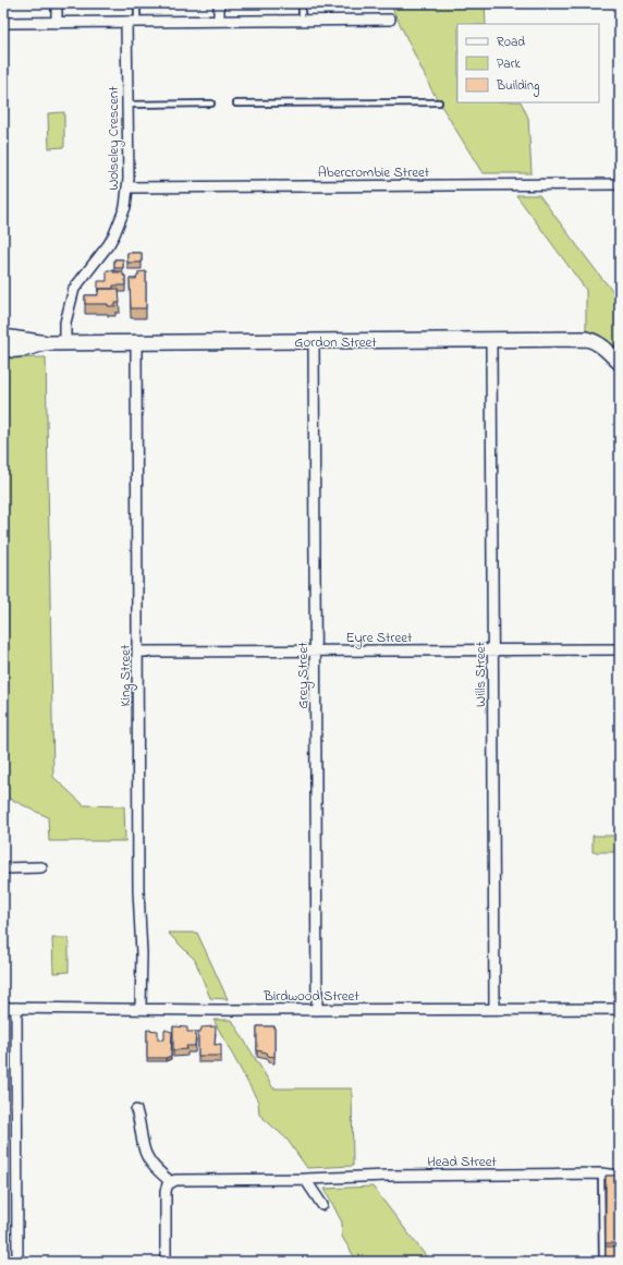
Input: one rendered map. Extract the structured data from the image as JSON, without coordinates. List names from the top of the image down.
{
  "streets": {
    "street": [
      "Wolseley Crescent",
      "Abercrombie Street",
      "Gordon Street",
      "Eyre Street",
      "Wills Street",
      "King Street",
      "Grey Street",
      "Birdwood Street",
      "Head Street"
    ]
  },
  "crossings": [
    ["Wolseley Crescent", "Abercrombie Street"],
    ["Wolseley Crescent", "Gordon Street"],
    ["Gordon Street", "Wills Street"],
    ["Gordon Street", "King Street"],
    ["Gordon Street", "Grey Street"],
    ["Eyre Street", "Wills Street"],
    ["Eyre Street", "King Street"],
    ["Eyre Street", "Grey Street"],
    ["Wills Street", "Birdwood Street"],
    ["King Street", "Birdwood Street"],
    ["Grey Street", "Birdwood Street"]
  ],
  "legend": ["Road", "Park", "Building"]
}
